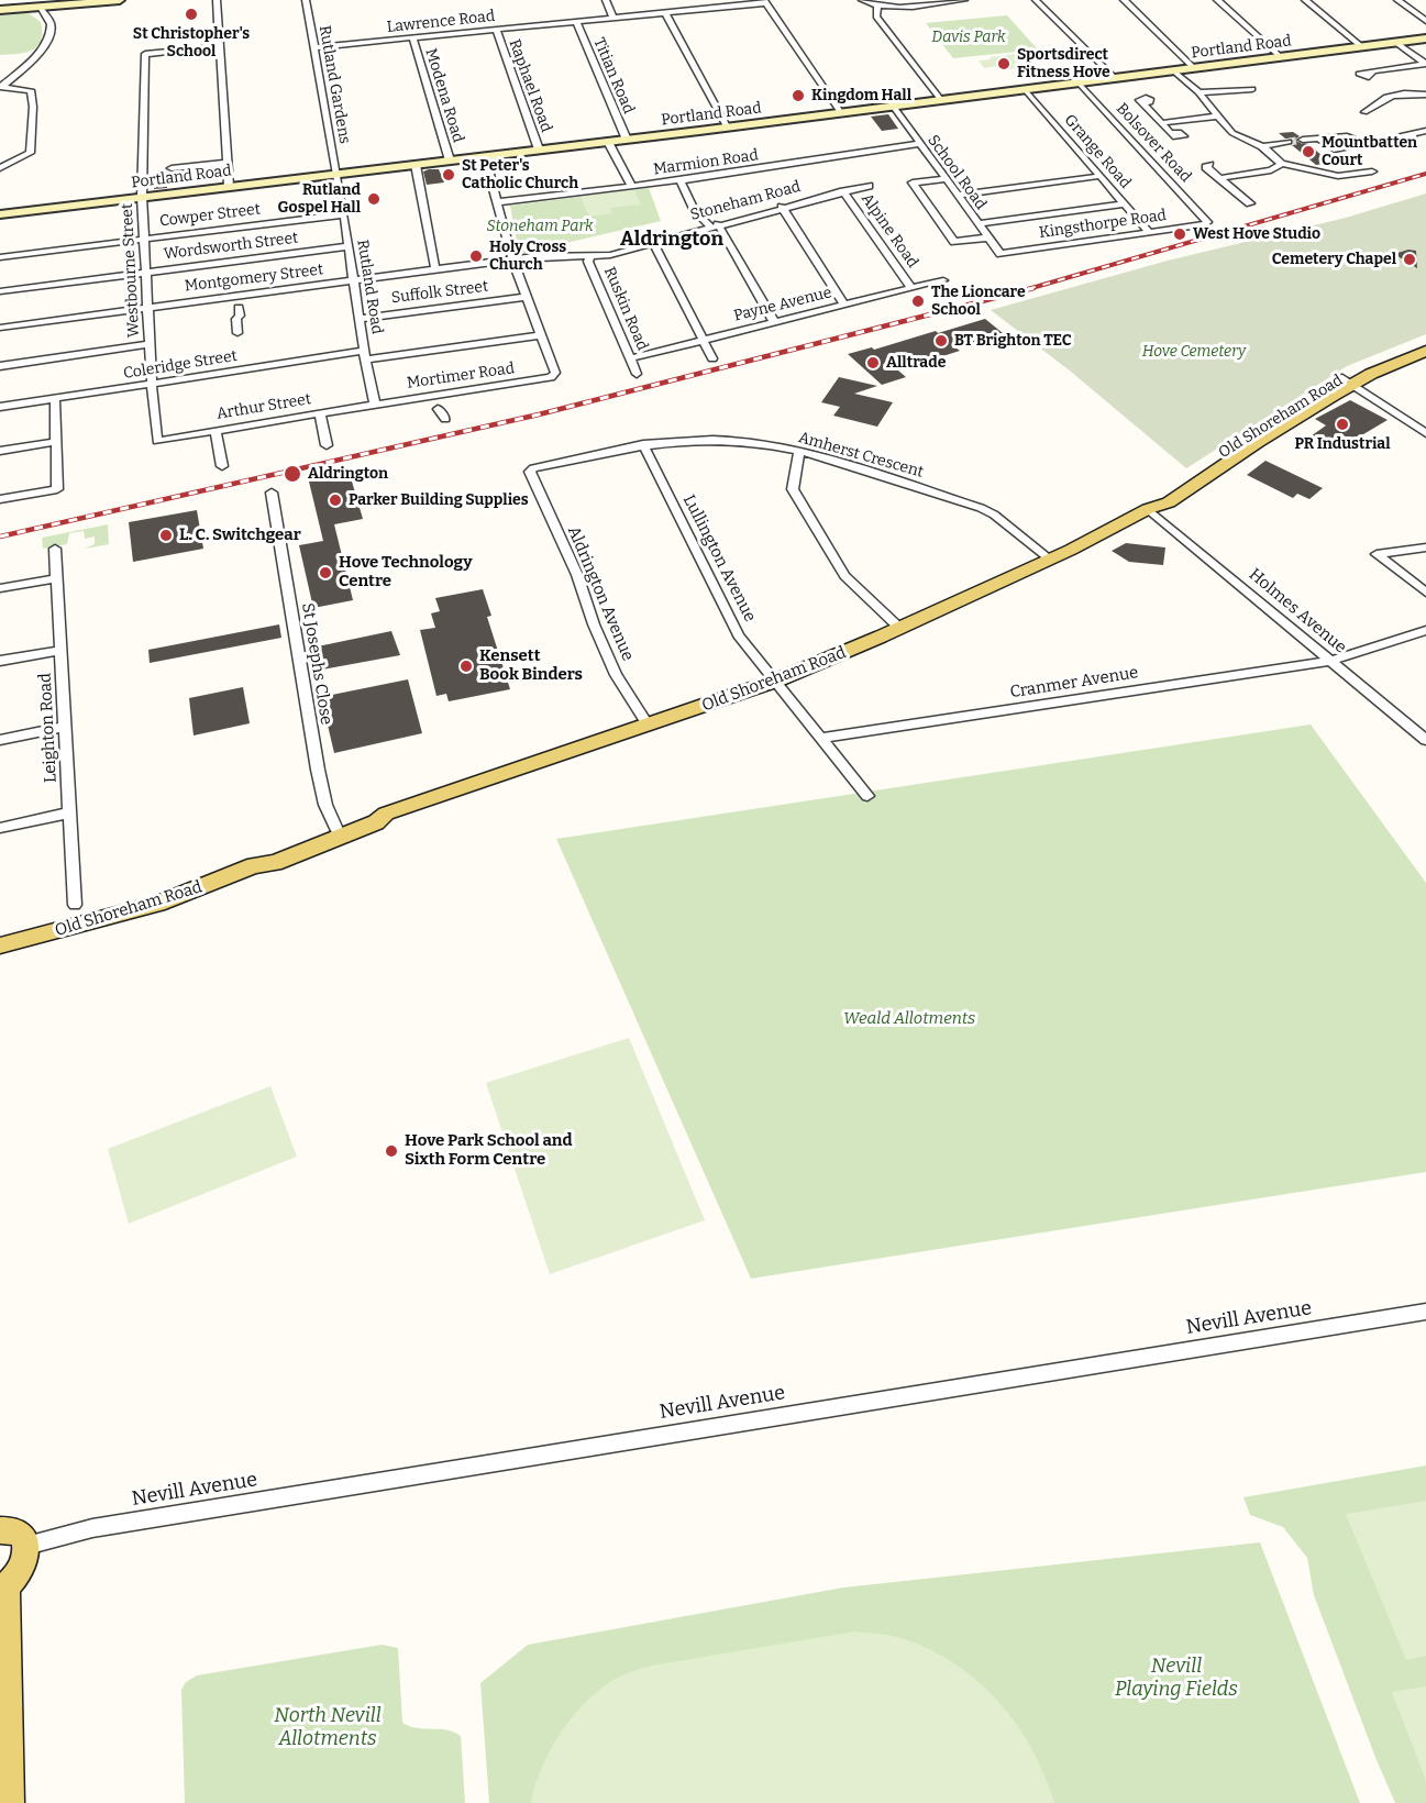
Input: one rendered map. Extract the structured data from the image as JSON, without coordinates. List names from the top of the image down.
{
  "streets": {
    "main road": ["Old Shoreham Road"],
    "street": [
      "Lawrence Road",
      "Portland Road",
      "Titian Road",
      "Rutland Gardens",
      "Raphael Road",
      "Modena Road",
      "Bolsover Road",
      "Grange Road",
      "Marmion Road",
      "School Road",
      "Stoneham Road",
      "Cowper Street",
      "Kingsthorpe Road",
      "Alpine Road",
      "Wordsworth Street",
      "Westbourne Street",
      "Montgomery Street",
      "Rutland Road",
      "Suffolk Street",
      "Payne Avenue",
      "Ruskin Road",
      "Coleridge Street",
      "Mortimer Road",
      "Arthur Street",
      "Amherst Crescent",
      "Lullington Avenue",
      "Aldrington Avenue",
      "Holmes Avenue",
      "St Josephs Close",
      "Cranmer Avenue",
      "Leighton Road",
      "Nevill Avenue"
    ]
  },
  "crossings": [
    ["Lawrence Road", "Titian Road"],
    ["Lawrence Road", "Rutland Gardens"],
    ["Lawrence Road", "Raphael Road"],
    ["Lawrence Road", "Modena Road"],
    ["Portland Road", "Titian Road"],
    ["Portland Road", "Rutland Gardens"],
    ["Portland Road", "Raphael Road"],
    ["Portland Road", "Modena Road"],
    ["Portland Road", "Bolsover Road"],
    ["Portland Road", "Grange Road"],
    ["Portland Road", "School Road"],
    ["Portland Road", "Westbourne Street"],
    ["Portland Road", "Rutland Road"],
    ["Rutland Gardens", "Rutland Road"],
    ["Bolsover Road", "Kingsthorpe Road"],
    ["Grange Road", "Kingsthorpe Road"],
    ["Marmion Road", "School Road"],
    ["School Road", "Kingsthorpe Road"],
    ["Stoneham Road", "Alpine Road"],
    ["Stoneham Road", "Montgomery Street"],
    ["Stoneham Road", "Ruskin Road"],
    ["Cowper Street", "Westbourne Street"],
    ["Cowper Street", "Rutland Road"],
    ["Alpine Road", "Payne Avenue"],
    ["Wordsworth Street", "Westbourne Street"],
    ["Wordsworth Street", "Rutland Road"],
    ["Westbourne Street", "Montgomery Street"],
    ["Westbourne Street", "Coleridge Street"],
    ["Westbourne Street", "Arthur Street"],
    ["Montgomery Street", "Rutland Road"],
    ["Rutland Road", "Suffolk Street"],
    ["Rutland Road", "Coleridge Street"],
    ["Rutland Road", "Mortimer Road"],
    ["Rutland Road", "Arthur Street"],
    ["Payne Avenue", "Ruskin Road"],
    ["Coleridge Street", "Mortimer Road"],
    ["Mortimer Road", "Arthur Street"],
    ["Old Shoreham Road", "Amherst Crescent"],
    ["Old Shoreham Road", "Lullington Avenue"],
    ["Old Shoreham Road", "Aldrington Avenue"],
    ["Old Shoreham Road", "Holmes Avenue"],
    ["Old Shoreham Road", "St Josephs Close"],
    ["Amherst Crescent", "Lullington Avenue"],
    ["Amherst Crescent", "Aldrington Avenue"],
    ["Lullington Avenue", "Cranmer Avenue"],
    ["Holmes Avenue", "Cranmer Avenue"]
  ],
  "districts": ["Aldrington"],
  "parks": [
    "Davis Park",
    "Stoneham Park",
    "Hove Cemetery",
    "Weald Allotments",
    "Nevill Playing Fields",
    "North Nevill Allotments"
  ],
  "places": [
    "St Christopher's School",
    "Sportsdirect Fitness Hove",
    "Kingdom Hall",
    "Mountbatten Court",
    "St Peter's Catholic Church",
    "Rutland Gospel Hall",
    "West Hove Studio",
    "Holy Cross Church",
    "Cemetery Chapel",
    "The Lioncare School",
    "BT Brighton TEC",
    "Alltrade",
    "PR Industrial",
    "Aldrington",
    "Parker Building Supplies",
    "L. C. Switchgear",
    "Hove Technology Centre",
    "Kensett Book Binders",
    "Hove Park School and Sixth Form Centre"
  ]
}
